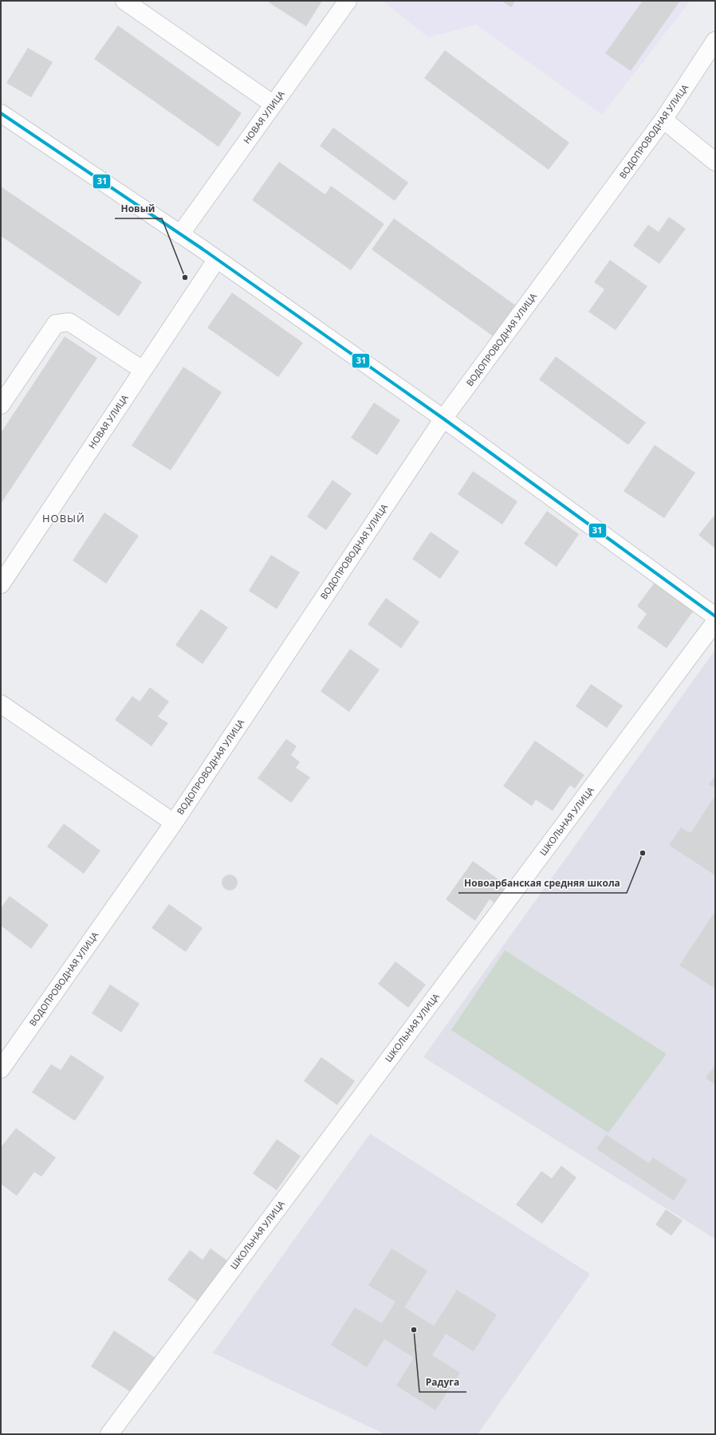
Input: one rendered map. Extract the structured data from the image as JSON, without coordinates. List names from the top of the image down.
{
  "streets": {
    "street": ["НОВАЯ УЛИЦА", "ВОДОПРОВОДНАЯ УЛИЦА", "ШКОЛЬНАЯ УЛИЦА"]
  },
  "districts": ["НОВЫЙ"],
  "places": ["Новый", "Новоарбанская средняя школа", "Радуга"],
  "lines": ["transit line 31"]
}
